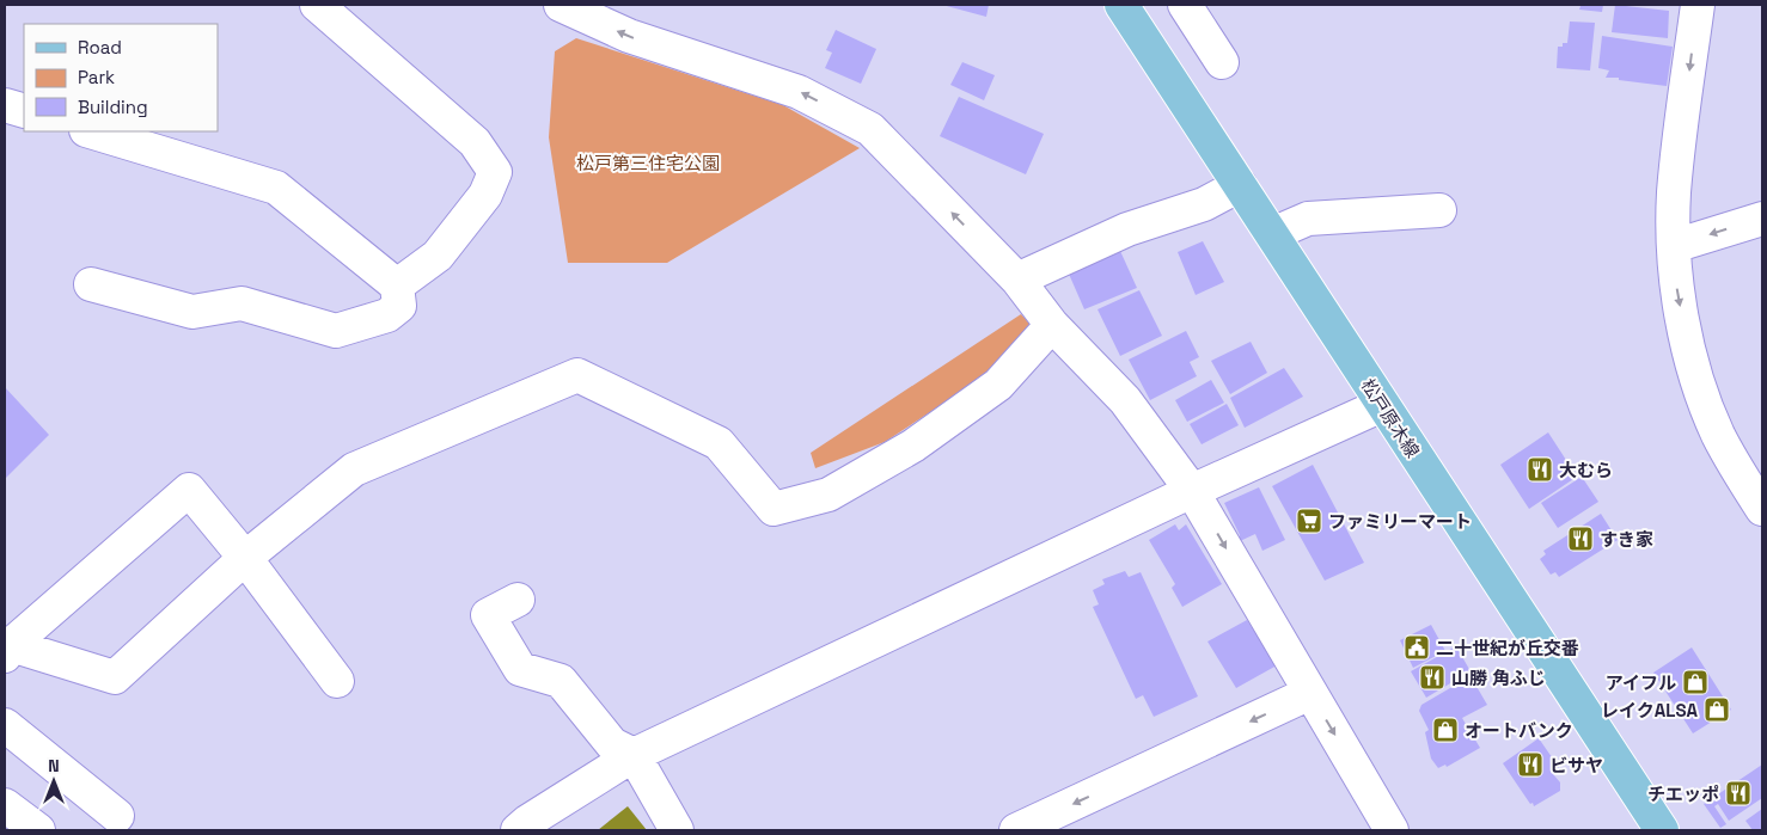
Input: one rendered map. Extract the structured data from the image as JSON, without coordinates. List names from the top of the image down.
{
  "streets": {
    "main road": ["松戸原木線"]
  },
  "parks": ["松戸第三住宅公園"],
  "places": {
    "restaurant": [
      "大むら",
      "すき家",
      "山勝 角ふじ",
      "ビサヤ",
      "チエッポ"
    ],
    "supermarket": ["ファミリーマート"],
    "public building": ["二十世紀が丘交番"],
    "shop": ["アイフル", "レイクALSA", "オートバンク"]
  },
  "legend": ["Road", "Park", "Building"],
  "north": "top"
}
